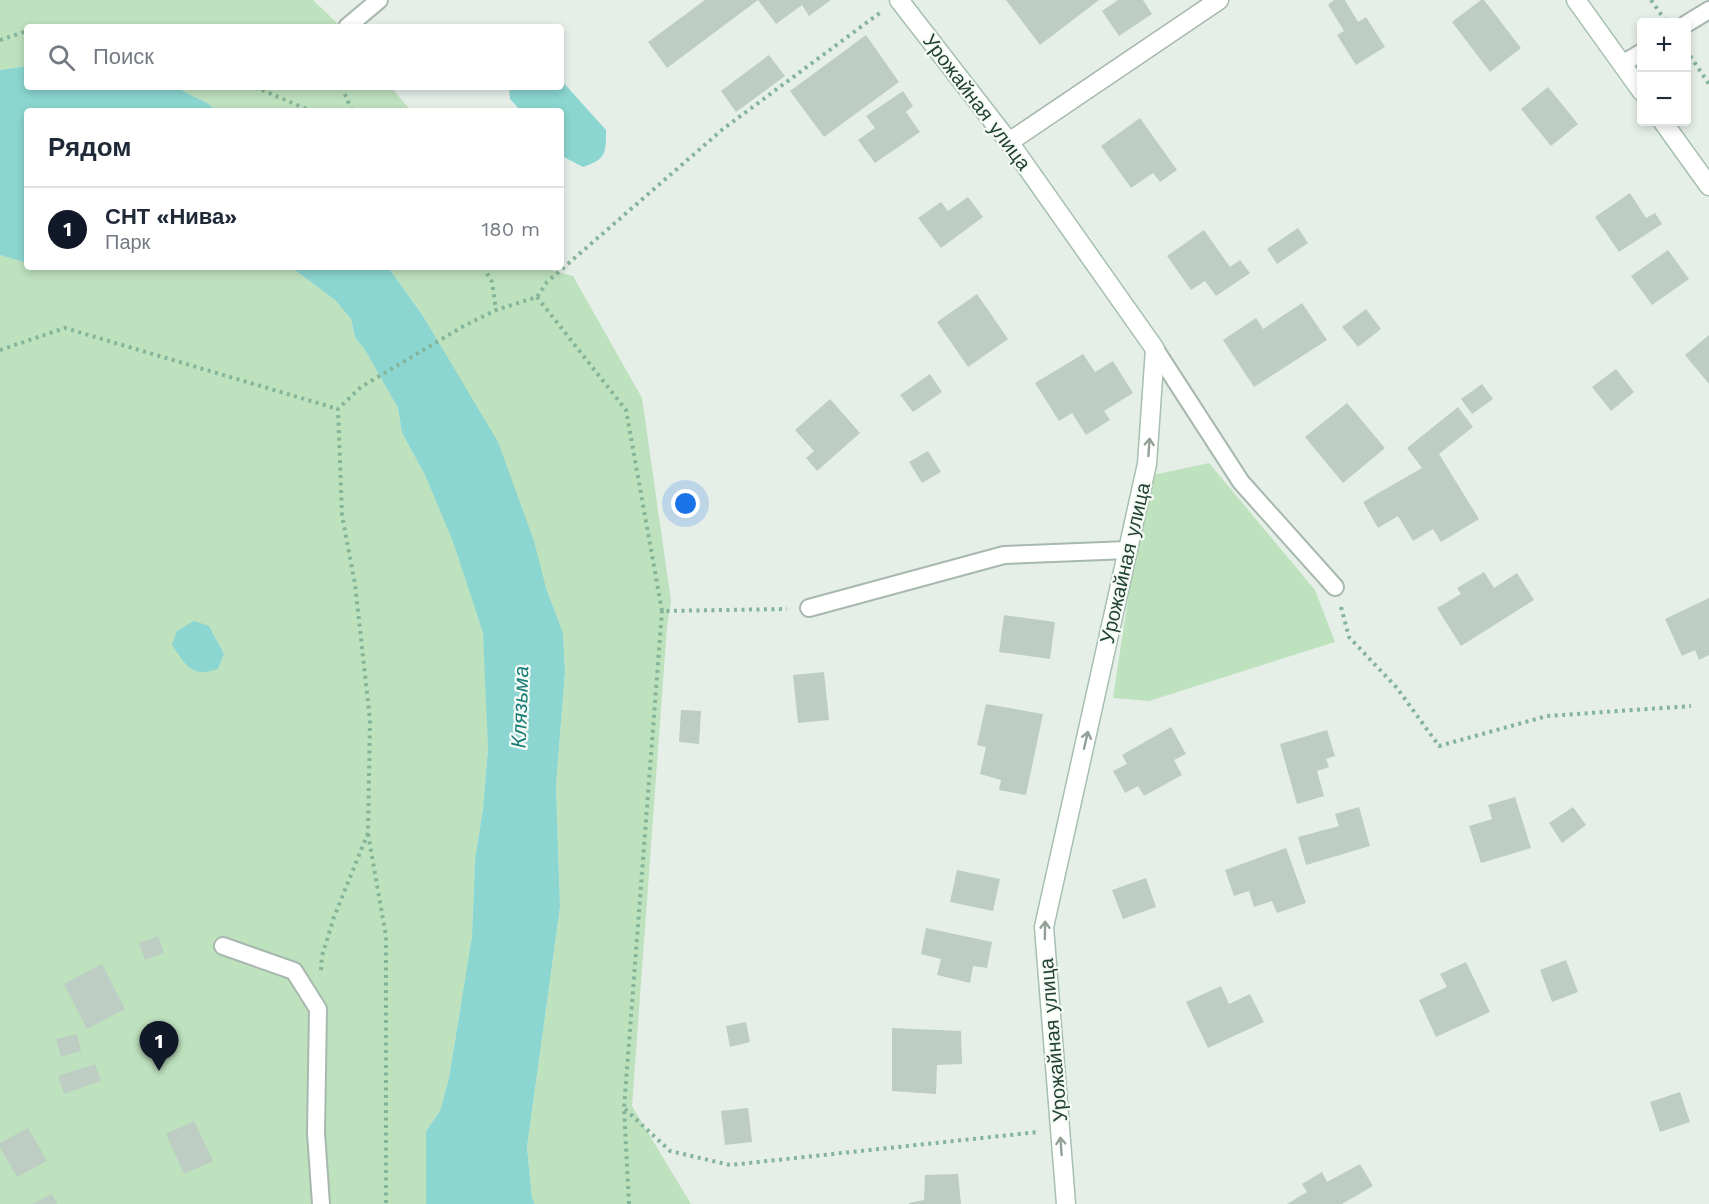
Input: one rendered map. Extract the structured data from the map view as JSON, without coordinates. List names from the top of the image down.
{
  "streets": {
    "street": ["Урожайная улица"]
  },
  "one_way": ["Урожайная улица"],
  "water": ["Клязьма"],
  "page": {
    "map_buttons": ["+", "−"],
    "search": "Поиск",
    "heading": "Рядом",
    "list": [
      {
        "mark": "1",
        "name": "СНТ «Нива»",
        "note": "Парк",
        "value": "180 m"
      }
    ],
    "pins": "1"
  }
}
